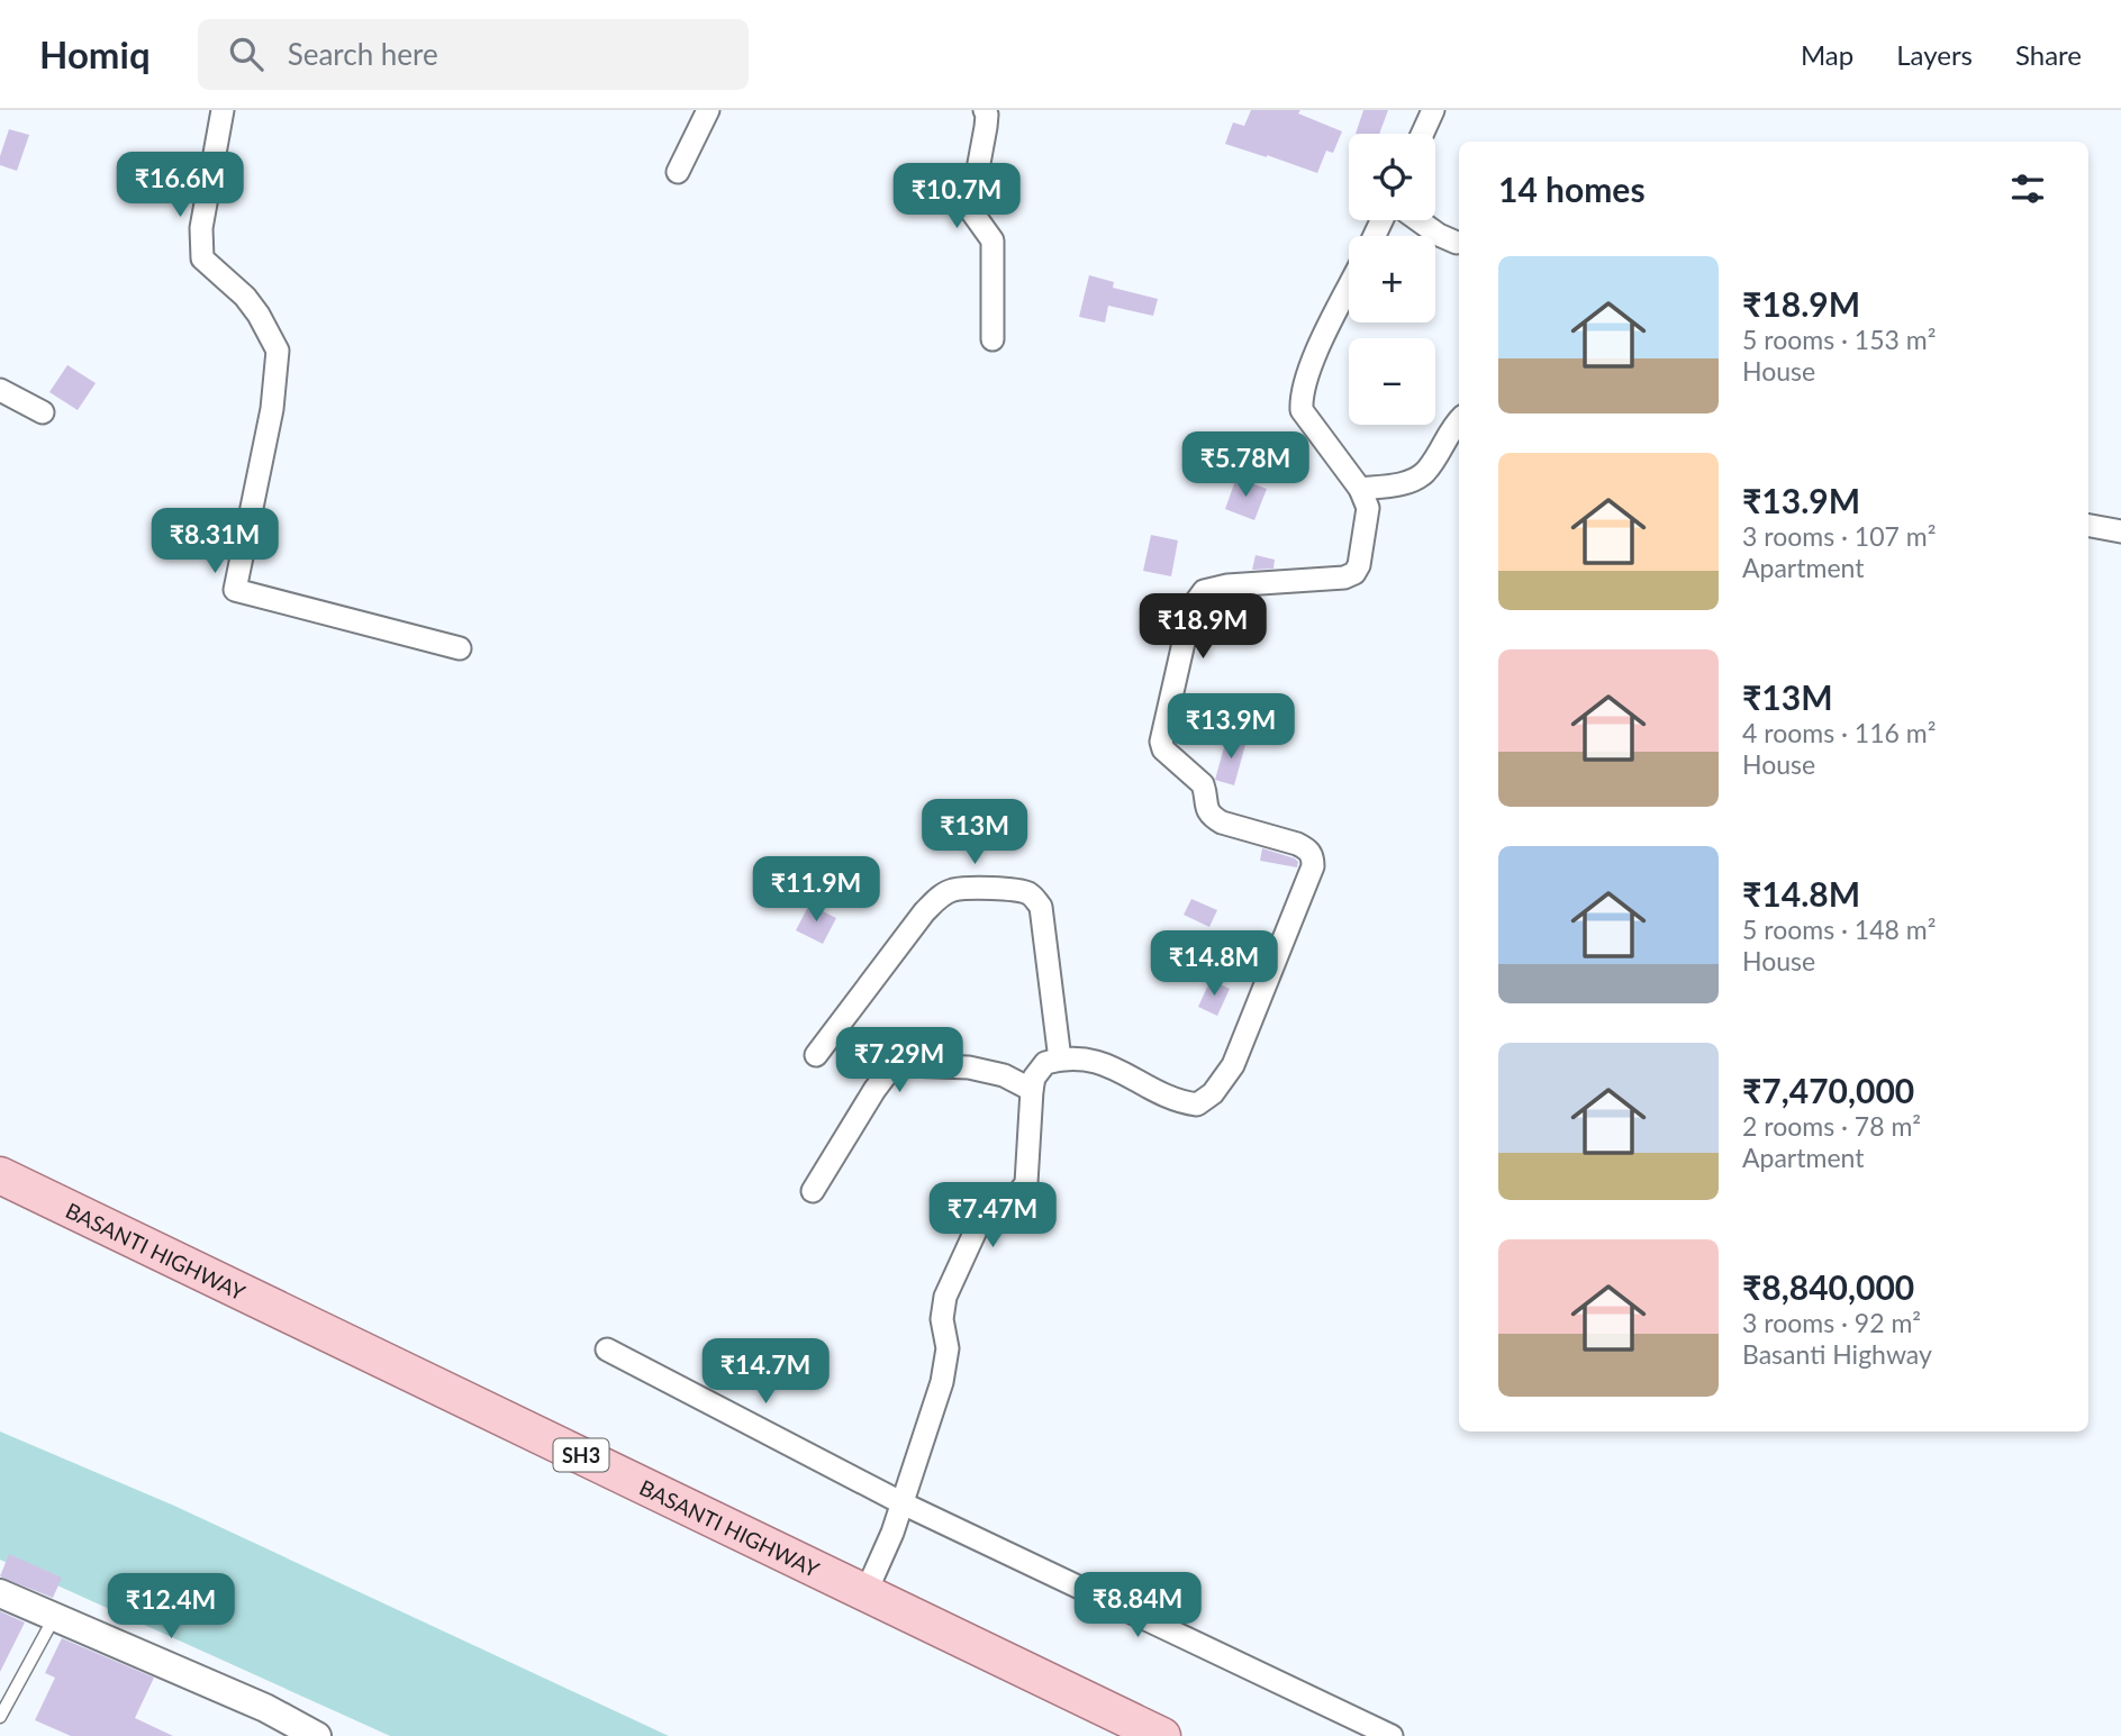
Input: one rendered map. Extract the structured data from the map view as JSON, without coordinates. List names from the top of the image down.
{
  "streets": {
    "main road": ["BASANTI HIGHWAY", "SH3"]
  },
  "page": {
    "header": "Homiq",
    "search": "Search here",
    "nav": ["Map", "Layers", "Share"],
    "map_buttons": ["+", "−"],
    "heading": "14 homes",
    "price": [
      "₹16.6M",
      "₹10.7M",
      "₹5.78M",
      "₹8.31M",
      "₹18.9M",
      "₹13.9M",
      "₹13M",
      "₹11.9M",
      "₹14.8M",
      "₹7.29M",
      "₹7.47M",
      "₹14.7M",
      "₹8.84M",
      "₹12.4M"
    ],
    "list": [
      {
        "name": "₹18.9M",
        "note": "5 rooms · 153 m² · House"
      },
      {
        "name": "₹13.9M",
        "note": "3 rooms · 107 m² · Apartment"
      },
      {
        "name": "₹13M",
        "note": "4 rooms · 116 m² · House"
      },
      {
        "name": "₹14.8M",
        "note": "5 rooms · 148 m² · House"
      },
      {
        "name": "₹7,470,000",
        "note": "2 rooms · 78 m² · Apartment"
      },
      {
        "name": "₹8,840,000",
        "note": "3 rooms · 92 m² · Basanti Highway"
      }
    ]
  }
}
